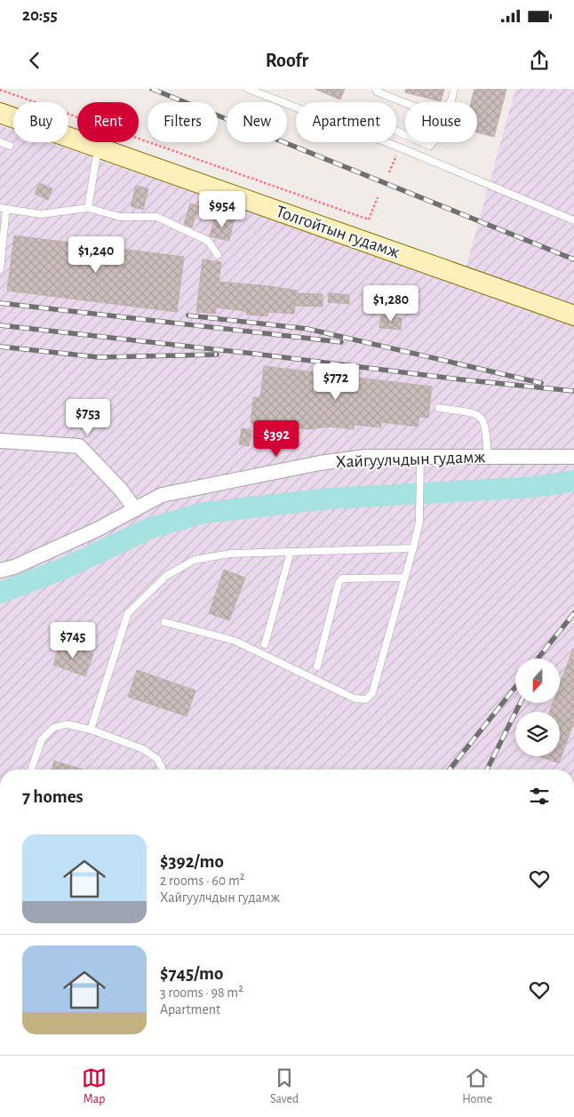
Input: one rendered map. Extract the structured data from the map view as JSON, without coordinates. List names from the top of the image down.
{
  "streets": {
    "main road": ["Толгойтын гудамж"],
    "street": ["Хайгуулчдын гудамж"]
  },
  "north": "bottom",
  "page": {
    "status": "20:55",
    "header": "Roofr",
    "chip": [
      "Buy",
      "Rent",
      "Filters",
      "New",
      "Apartment",
      "House"
    ],
    "price": [
      "$954",
      "$1,240",
      "$1,280",
      "$772",
      "$753",
      "$392",
      "$745"
    ],
    "heading": "7 homes",
    "list": [
      {
        "name": "$392/mo",
        "note": "2 rooms · 60 m² · Хайгуулчдын гудамж"
      },
      {
        "name": "$745/mo",
        "note": "3 rooms · 98 m² · Apartment"
      }
    ],
    "tabs": ["Map", "Saved", "Home"]
  }
}
